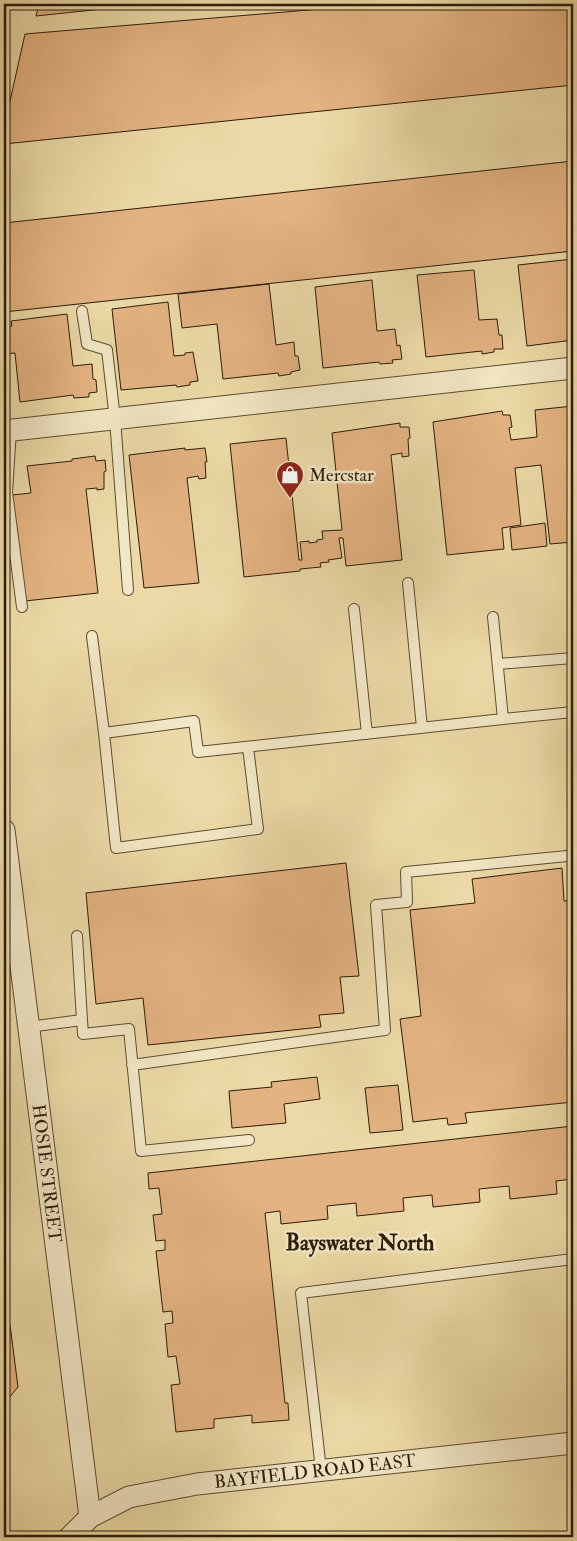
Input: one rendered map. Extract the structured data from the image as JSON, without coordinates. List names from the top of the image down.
{
  "streets": {
    "street": ["HOSIE STREET", "BAYFIELD ROAD EAST"]
  },
  "crossings": [
    ["HOSIE STREET", "BAYFIELD ROAD EAST"]
  ],
  "districts": ["Bayswater North"],
  "places": {
    "shop": ["Mercstar"]
  }
}
